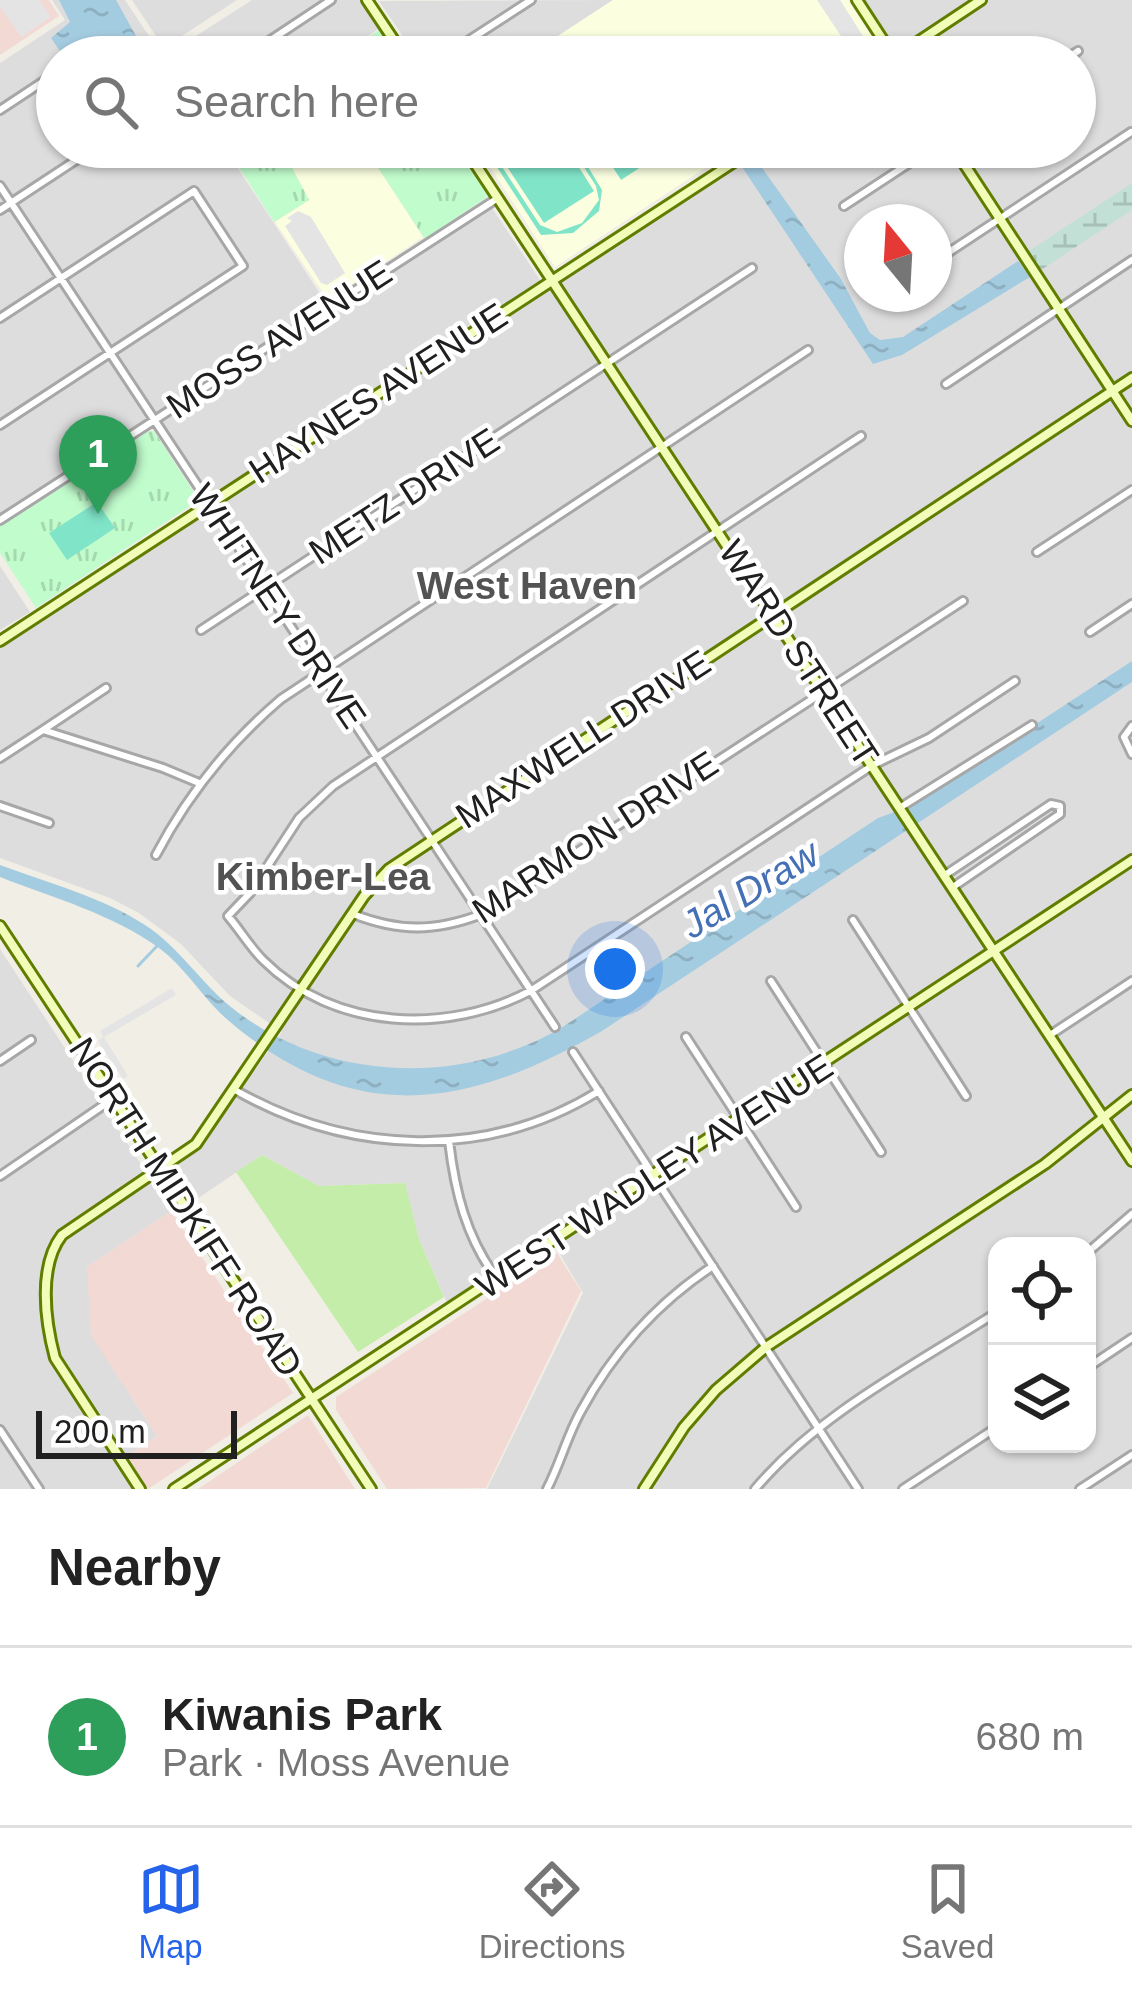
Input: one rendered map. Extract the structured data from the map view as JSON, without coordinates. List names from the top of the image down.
{
  "streets": {
    "street": [
      "MOSS AVENUE",
      "HAYNES AVENUE",
      "METZ DRIVE",
      "WHITNEY DRIVE",
      "WARD STREET",
      "MAXWELL DRIVE",
      "MARMON DRIVE",
      "WEST WADLEY AVENUE",
      "NORTH MIDKIFF ROAD"
    ]
  },
  "crossings": [
    ["MOSS AVENUE", "WHITNEY DRIVE"],
    ["MOSS AVENUE", "WARD STREET"],
    ["HAYNES AVENUE", "WHITNEY DRIVE"],
    ["HAYNES AVENUE", "WARD STREET"],
    ["METZ DRIVE", "WHITNEY DRIVE"],
    ["METZ DRIVE", "WARD STREET"],
    ["WHITNEY DRIVE", "MAXWELL DRIVE"],
    ["WHITNEY DRIVE", "MARMON DRIVE"],
    ["WARD STREET", "MAXWELL DRIVE"],
    ["WARD STREET", "MARMON DRIVE"],
    ["WARD STREET", "WEST WADLEY AVENUE"],
    ["MAXWELL DRIVE", "MARMON DRIVE"],
    ["MAXWELL DRIVE", "NORTH MIDKIFF ROAD"],
    ["WEST WADLEY AVENUE", "NORTH MIDKIFF ROAD"]
  ],
  "districts": ["West Haven", "Kimber-Lea"],
  "water": ["Jal Draw"],
  "scale_bar": "200 m",
  "north": "top",
  "page": {
    "search": "Search here",
    "pins": "1",
    "scale": "200 m",
    "heading": "Nearby",
    "list": [
      {
        "mark": "1",
        "name": "Kiwanis Park",
        "note": "Park · Moss Avenue",
        "value": "680 m"
      }
    ],
    "nav": ["Map", "Directions", "Saved"]
  }
}
